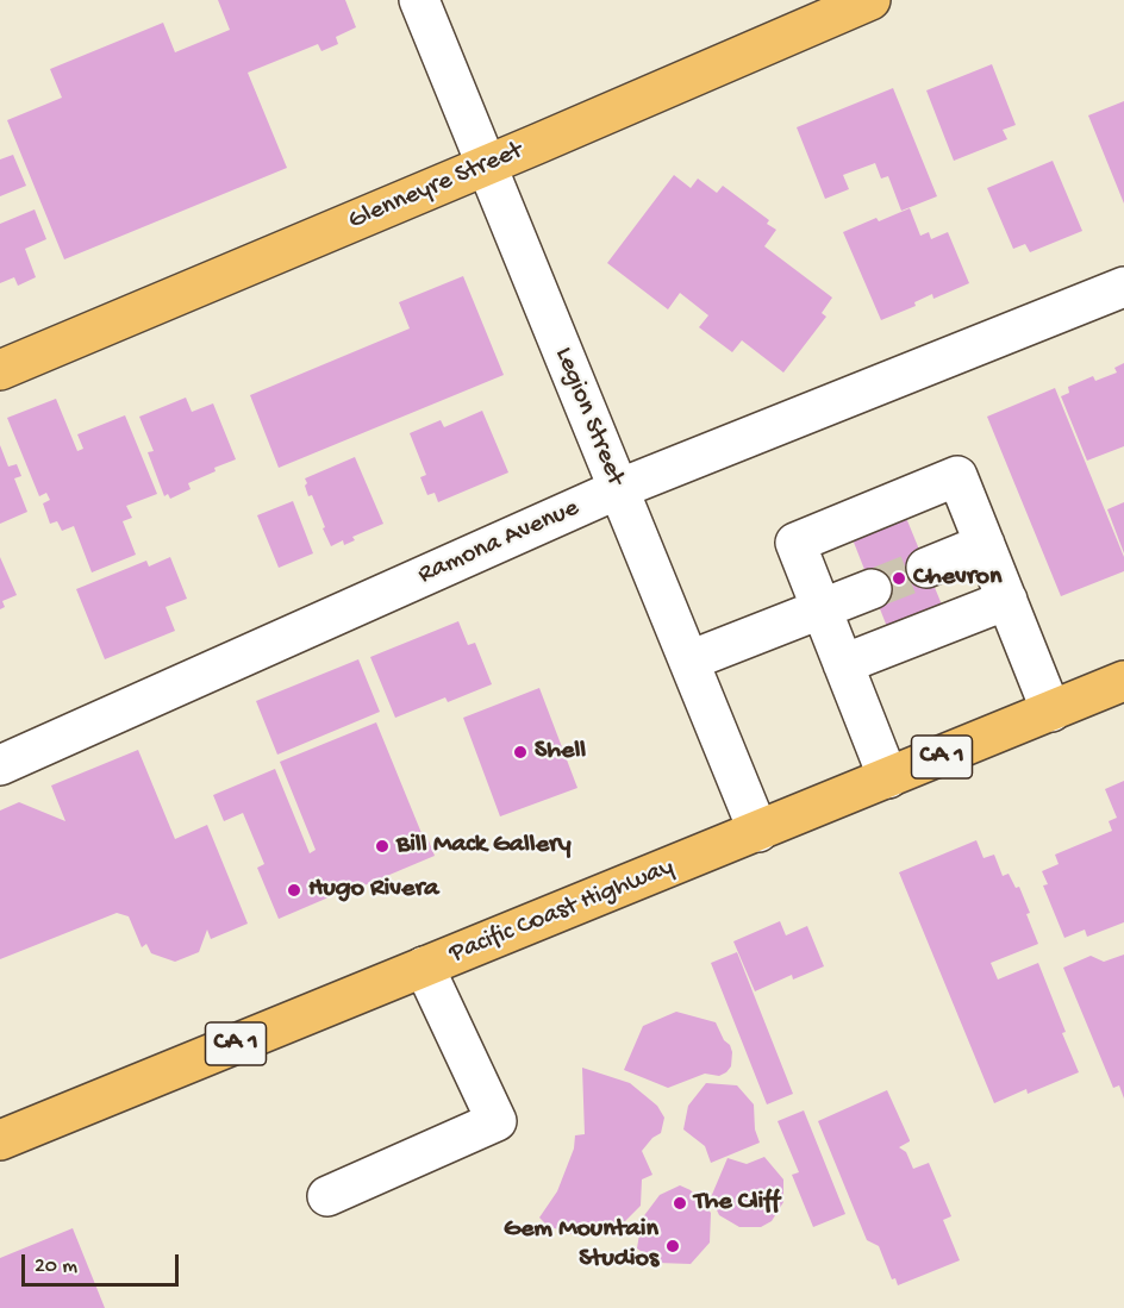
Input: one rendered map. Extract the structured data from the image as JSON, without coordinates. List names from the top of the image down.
{
  "streets": {
    "main road": ["Glenneyre Street", "CA 1", "Pacific Coast Highway"],
    "street": ["Legion Street", "Ramona Avenue"]
  },
  "crossings": [
    ["Glenneyre Street", "Legion Street"],
    ["Legion Street", "Ramona Avenue"],
    ["Legion Street", "Pacific Coast Highway"]
  ],
  "places": [
    "Chevron",
    "Shell",
    "Bill Mack Gallery",
    "Hugo Rivera",
    "The Cliff",
    "Gem Mountain Studios"
  ],
  "scale_bar": "20 m"
}
